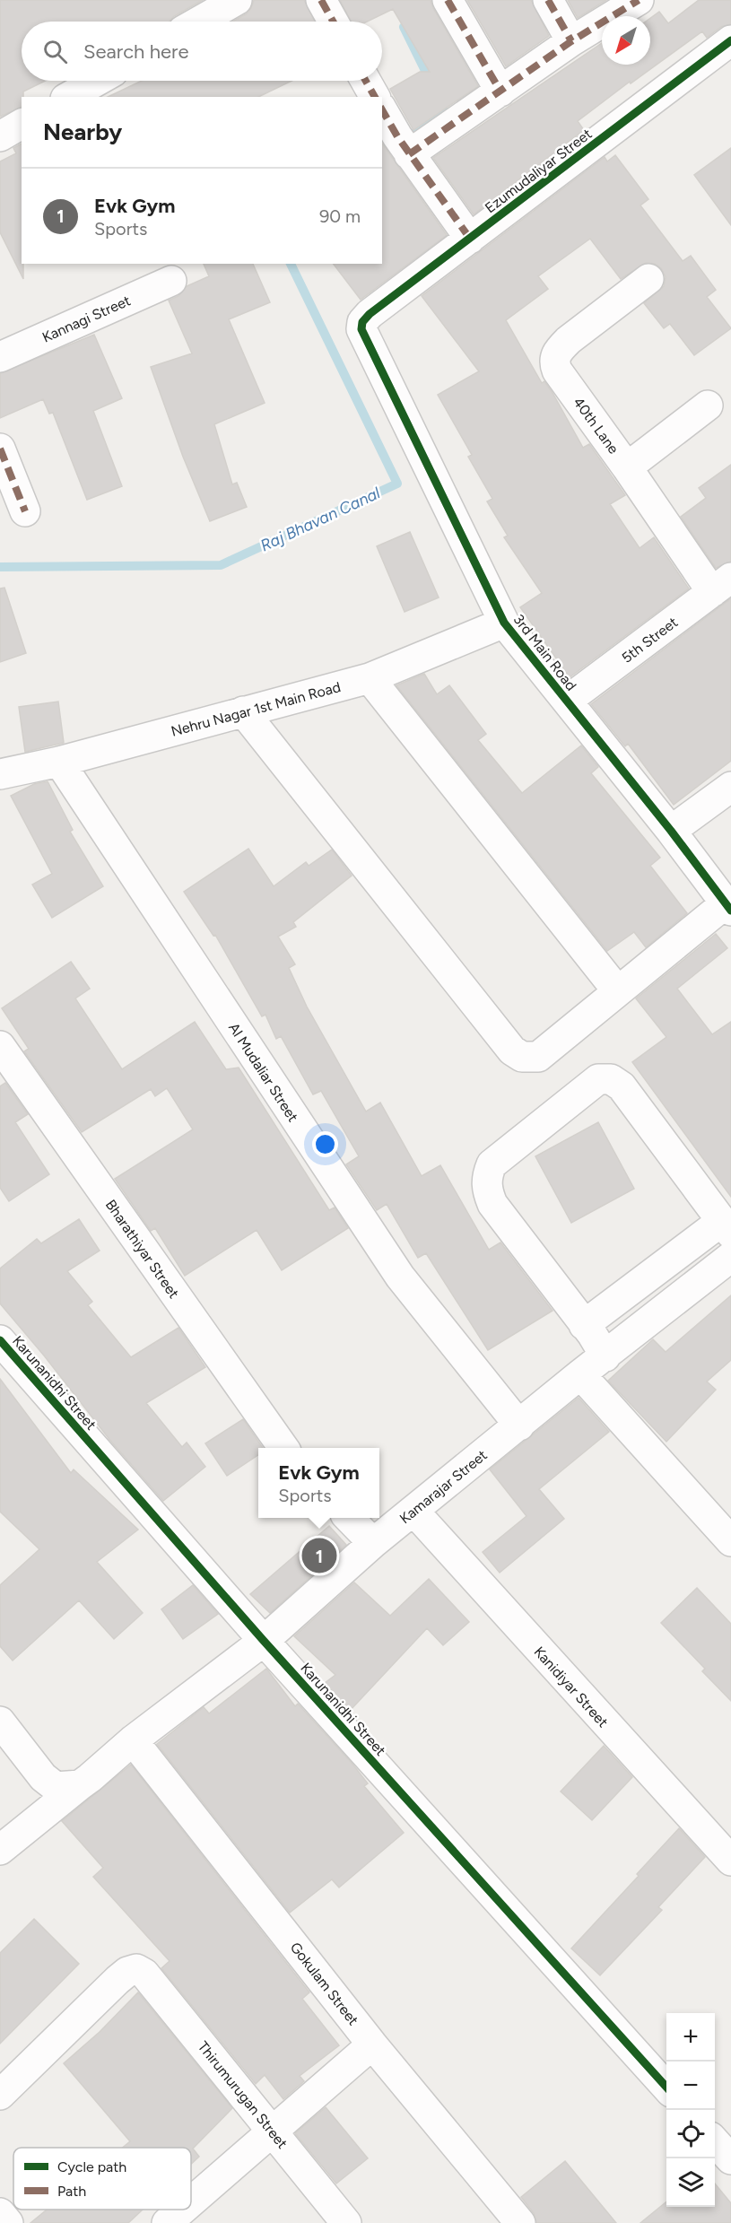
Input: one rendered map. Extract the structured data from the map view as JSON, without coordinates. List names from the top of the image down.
{
  "streets": {
    "street": [
      "Ezumudaliyar Street",
      "Kannagi Street",
      "40th Lane",
      "5th Street",
      "3rd Main Road",
      "Nehru Nagar 1st Main Road",
      "Al Mudaliar Street",
      "Bharathiyar Street",
      "Karunanidhi Street",
      "Kamarajar Street",
      "Kanidiyar Street",
      "Gokulam Street",
      "Thirumurugan Street"
    ]
  },
  "crossings": [
    ["Ezumudaliyar Street", "3rd Main Road"],
    ["40th Lane", "5th Street"],
    ["5th Street", "3rd Main Road"],
    ["3rd Main Road", "Nehru Nagar 1st Main Road"],
    ["Nehru Nagar 1st Main Road", "Al Mudaliar Street"],
    ["Al Mudaliar Street", "Kamarajar Street"],
    ["Karunanidhi Street", "Kamarajar Street"],
    ["Kamarajar Street", "Kanidiyar Street"],
    ["Kamarajar Street", "Gokulam Street"]
  ],
  "water": ["Raj Bhavan Canal"],
  "legend": ["Cycle path", "Path"],
  "north": "bottom left",
  "page": {
    "search": "Search here",
    "heading": "Nearby",
    "list": [
      {
        "mark": "1",
        "name": "Evk Gym",
        "note": "Sports",
        "value": "90 m"
      }
    ],
    "popup": ["Evk Gym", "Sports"],
    "pins": "1",
    "map_buttons": ["+", "−"]
  }
}
